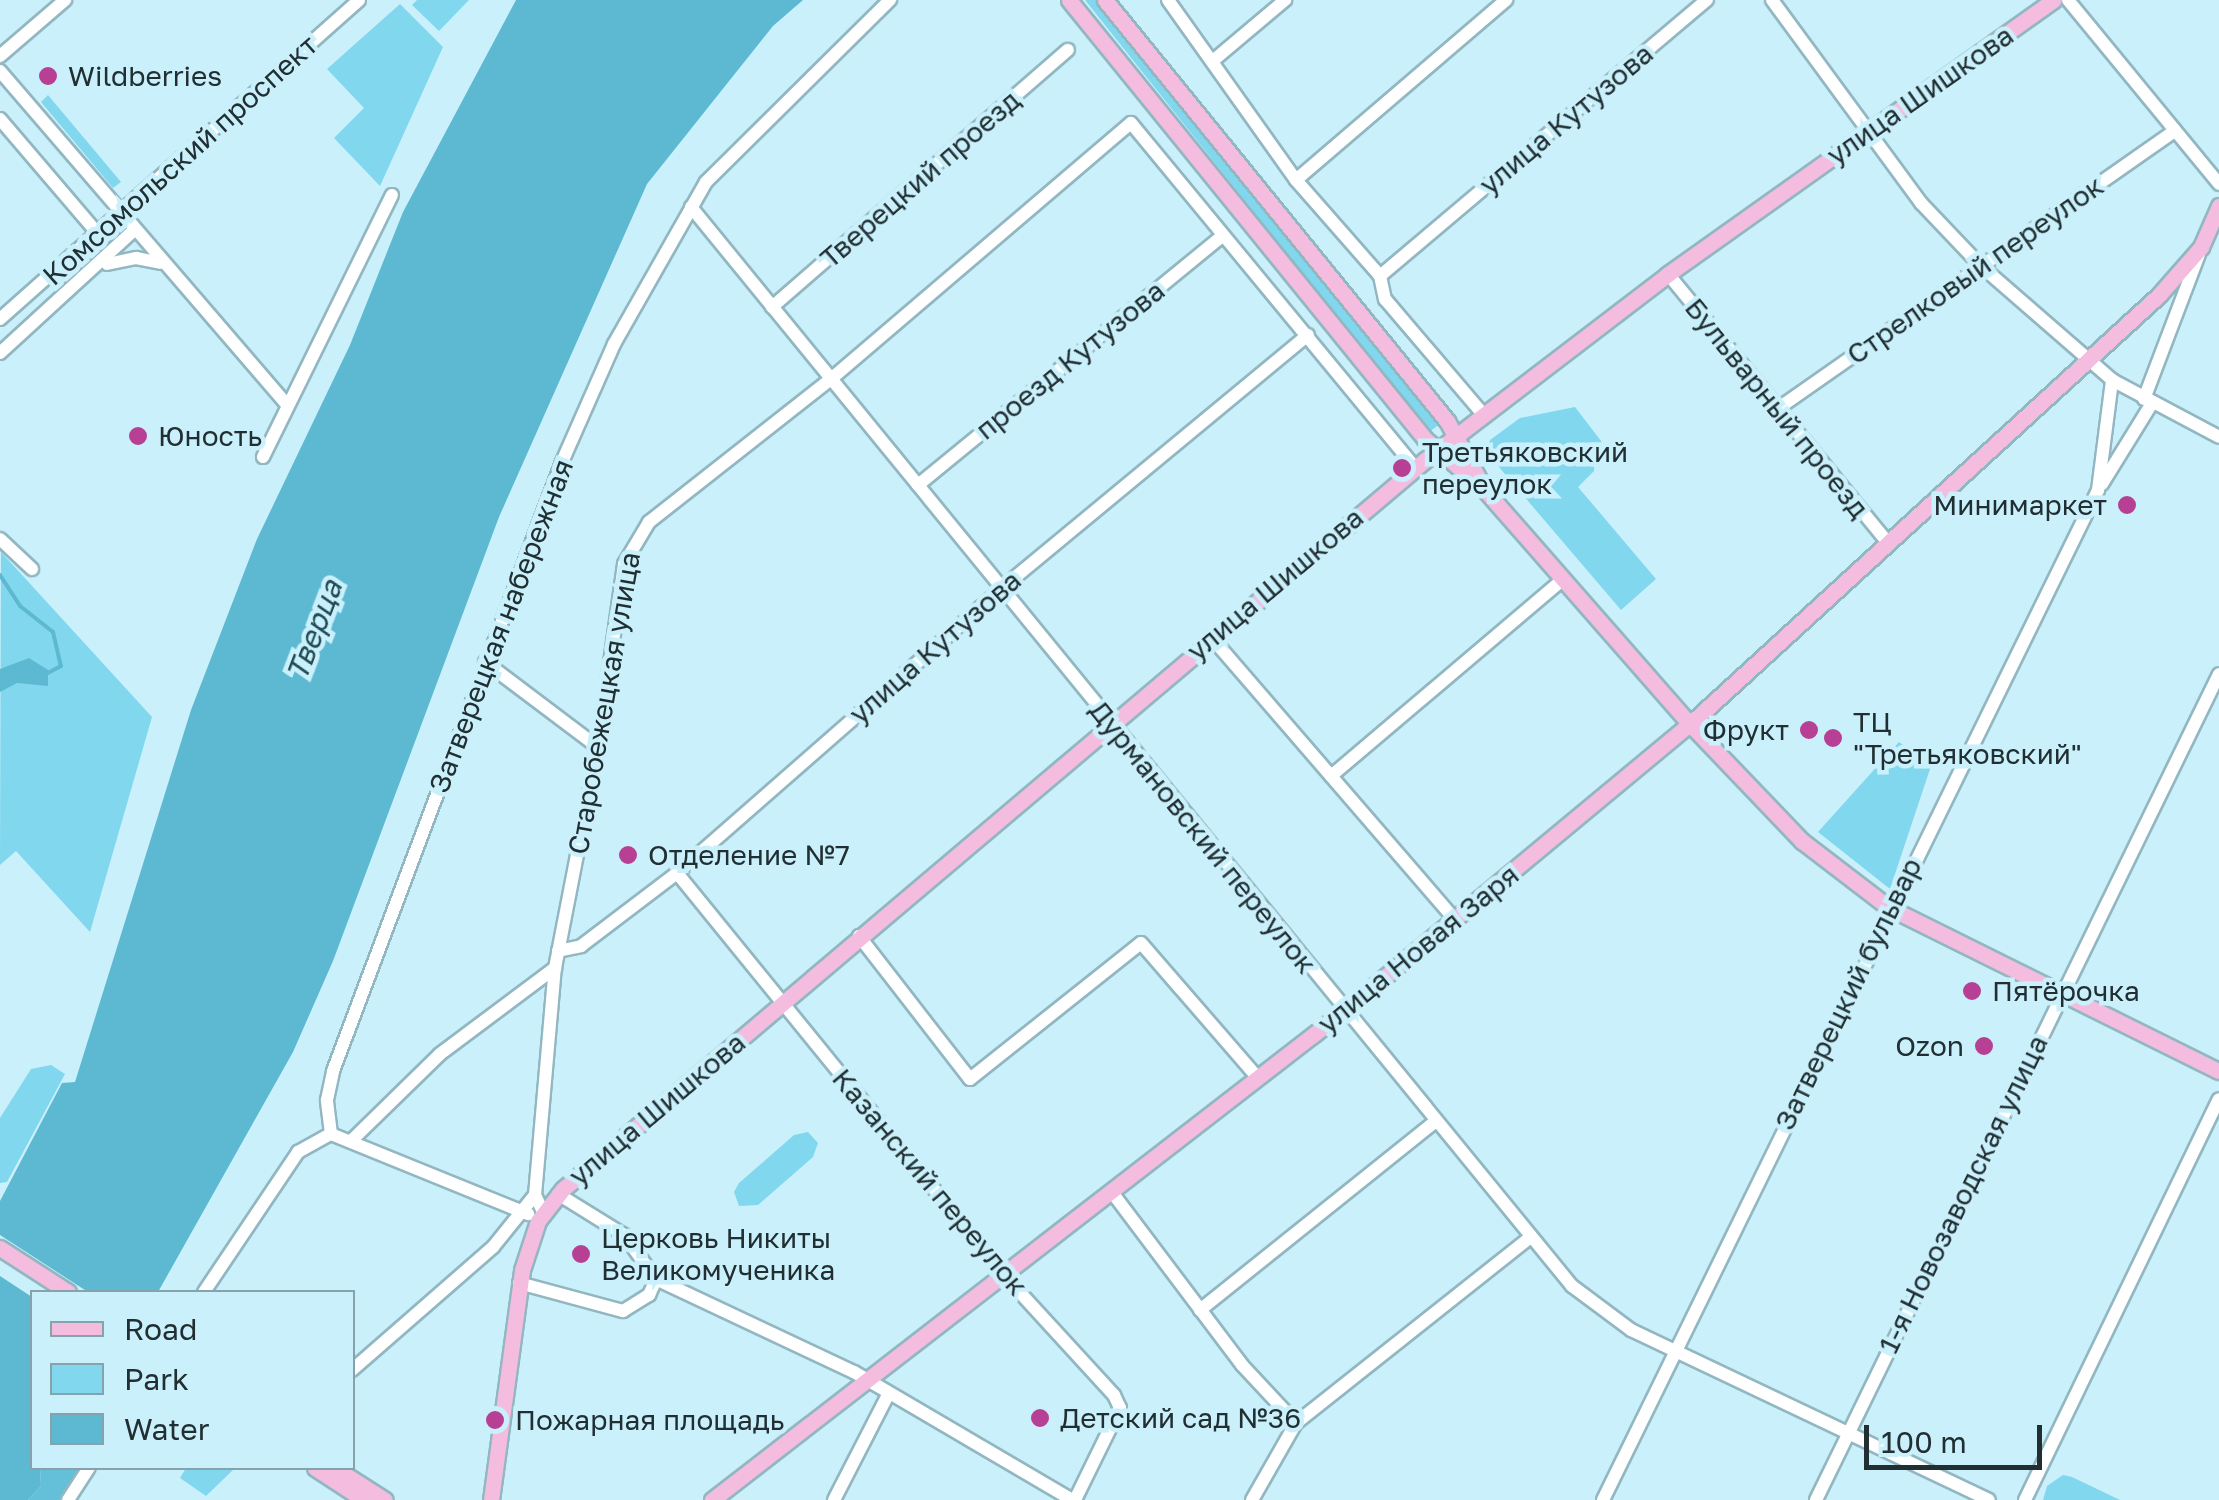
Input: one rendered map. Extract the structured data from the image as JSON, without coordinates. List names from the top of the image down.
{
  "streets": {
    "main road": ["улица Шишкова", "улица Новая Заря", "Затверецкий бульвар"],
    "street": [
      "улица Кутузова",
      "Комсомольский проспект",
      "Тверецкий проезд",
      "Стрелковый переулок",
      "проезд Кутузова",
      "Бульварный проезд",
      "Затверецкая набережная",
      "Старобежецкая улица",
      "Дурмановский переулок",
      "Казанский переулок",
      "1-я Новозаводская улица"
    ]
  },
  "crossings": [
    ["улица Шишкова", "Бульварный проезд"],
    ["улица Шишкова", "Старобежецкая улица"],
    ["улица Шишкова", "Дурмановский переулок"],
    ["улица Шишкова", "Казанский переулок"],
    ["улица Кутузова", "Старобежецкая улица"],
    ["улица Кутузова", "Дурмановский переулок"],
    ["улица Кутузова", "Казанский переулок"],
    ["Тверецкий проезд", "Дурмановский переулок"],
    ["Стрелковый переулок", "Бульварный проезд"],
    ["проезд Кутузова", "Старобежецкая улица"],
    ["проезд Кутузова", "Дурмановский переулок"],
    ["Бульварный проезд", "улица Новая Заря"],
    ["Затверецкая набережная", "Дурмановский переулок"],
    ["Старобежецкая улица", "Дурмановский переулок"],
    ["Дурмановский переулок", "улица Новая Заря"],
    ["Дурмановский переулок", "Затверецкий бульвар"],
    ["Дурмановский переулок", "1-я Новозаводская улица"],
    ["улица Новая Заря", "Затверецкий бульвар"],
    ["улица Новая Заря", "Казанский переулок"]
  ],
  "water": ["Тверца"],
  "places": [
    "Wildberries",
    "Юность",
    "Третьяковский переулок",
    "Минимаркет",
    "Фрукт",
    "ТЦ \"Третьяковский\"",
    "Отделение №7",
    "Пятёрочка",
    "Ozon",
    "Церковь Никиты Великомученика",
    "Детский сад №36",
    "Пожарная площадь"
  ],
  "legend": ["Road", "Park", "Water"],
  "scale_bar": "100 m"
}
